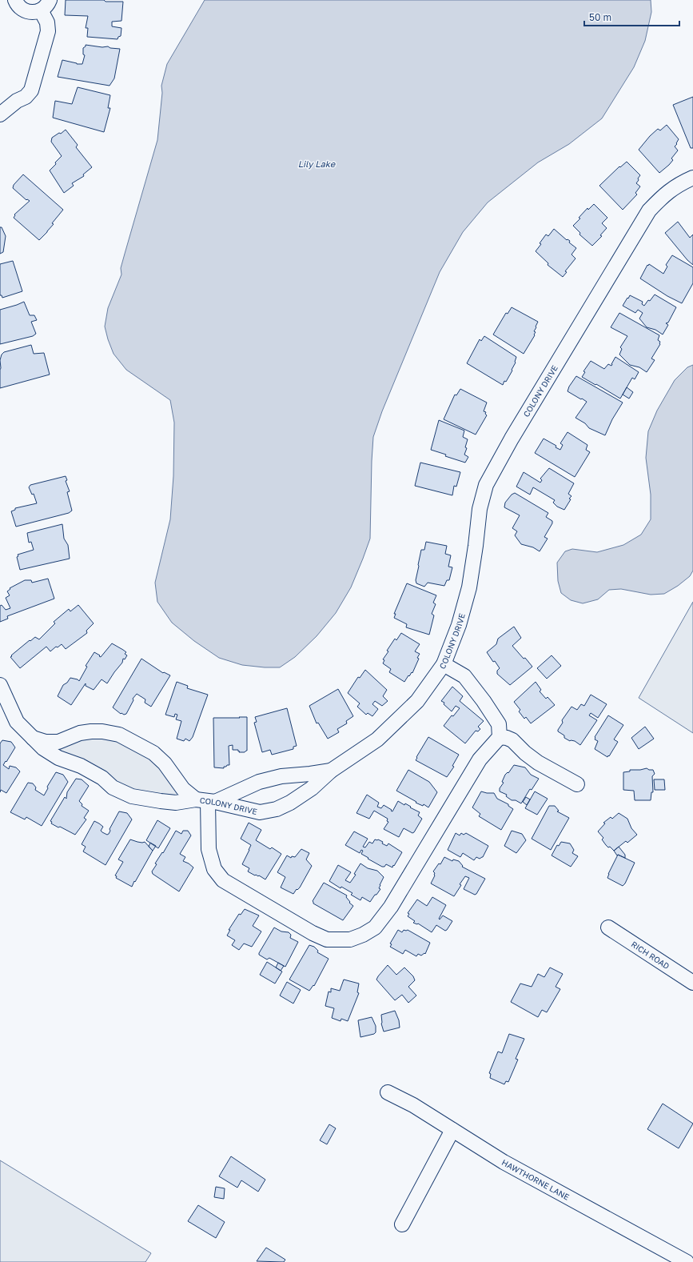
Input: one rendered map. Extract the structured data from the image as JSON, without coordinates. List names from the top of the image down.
{
  "streets": {
    "street": ["COLONY DRIVE", "RICH ROAD", "HAWTHORNE LANE"]
  },
  "water": ["Lily Lake"],
  "scale_bar": "50 m"
}
